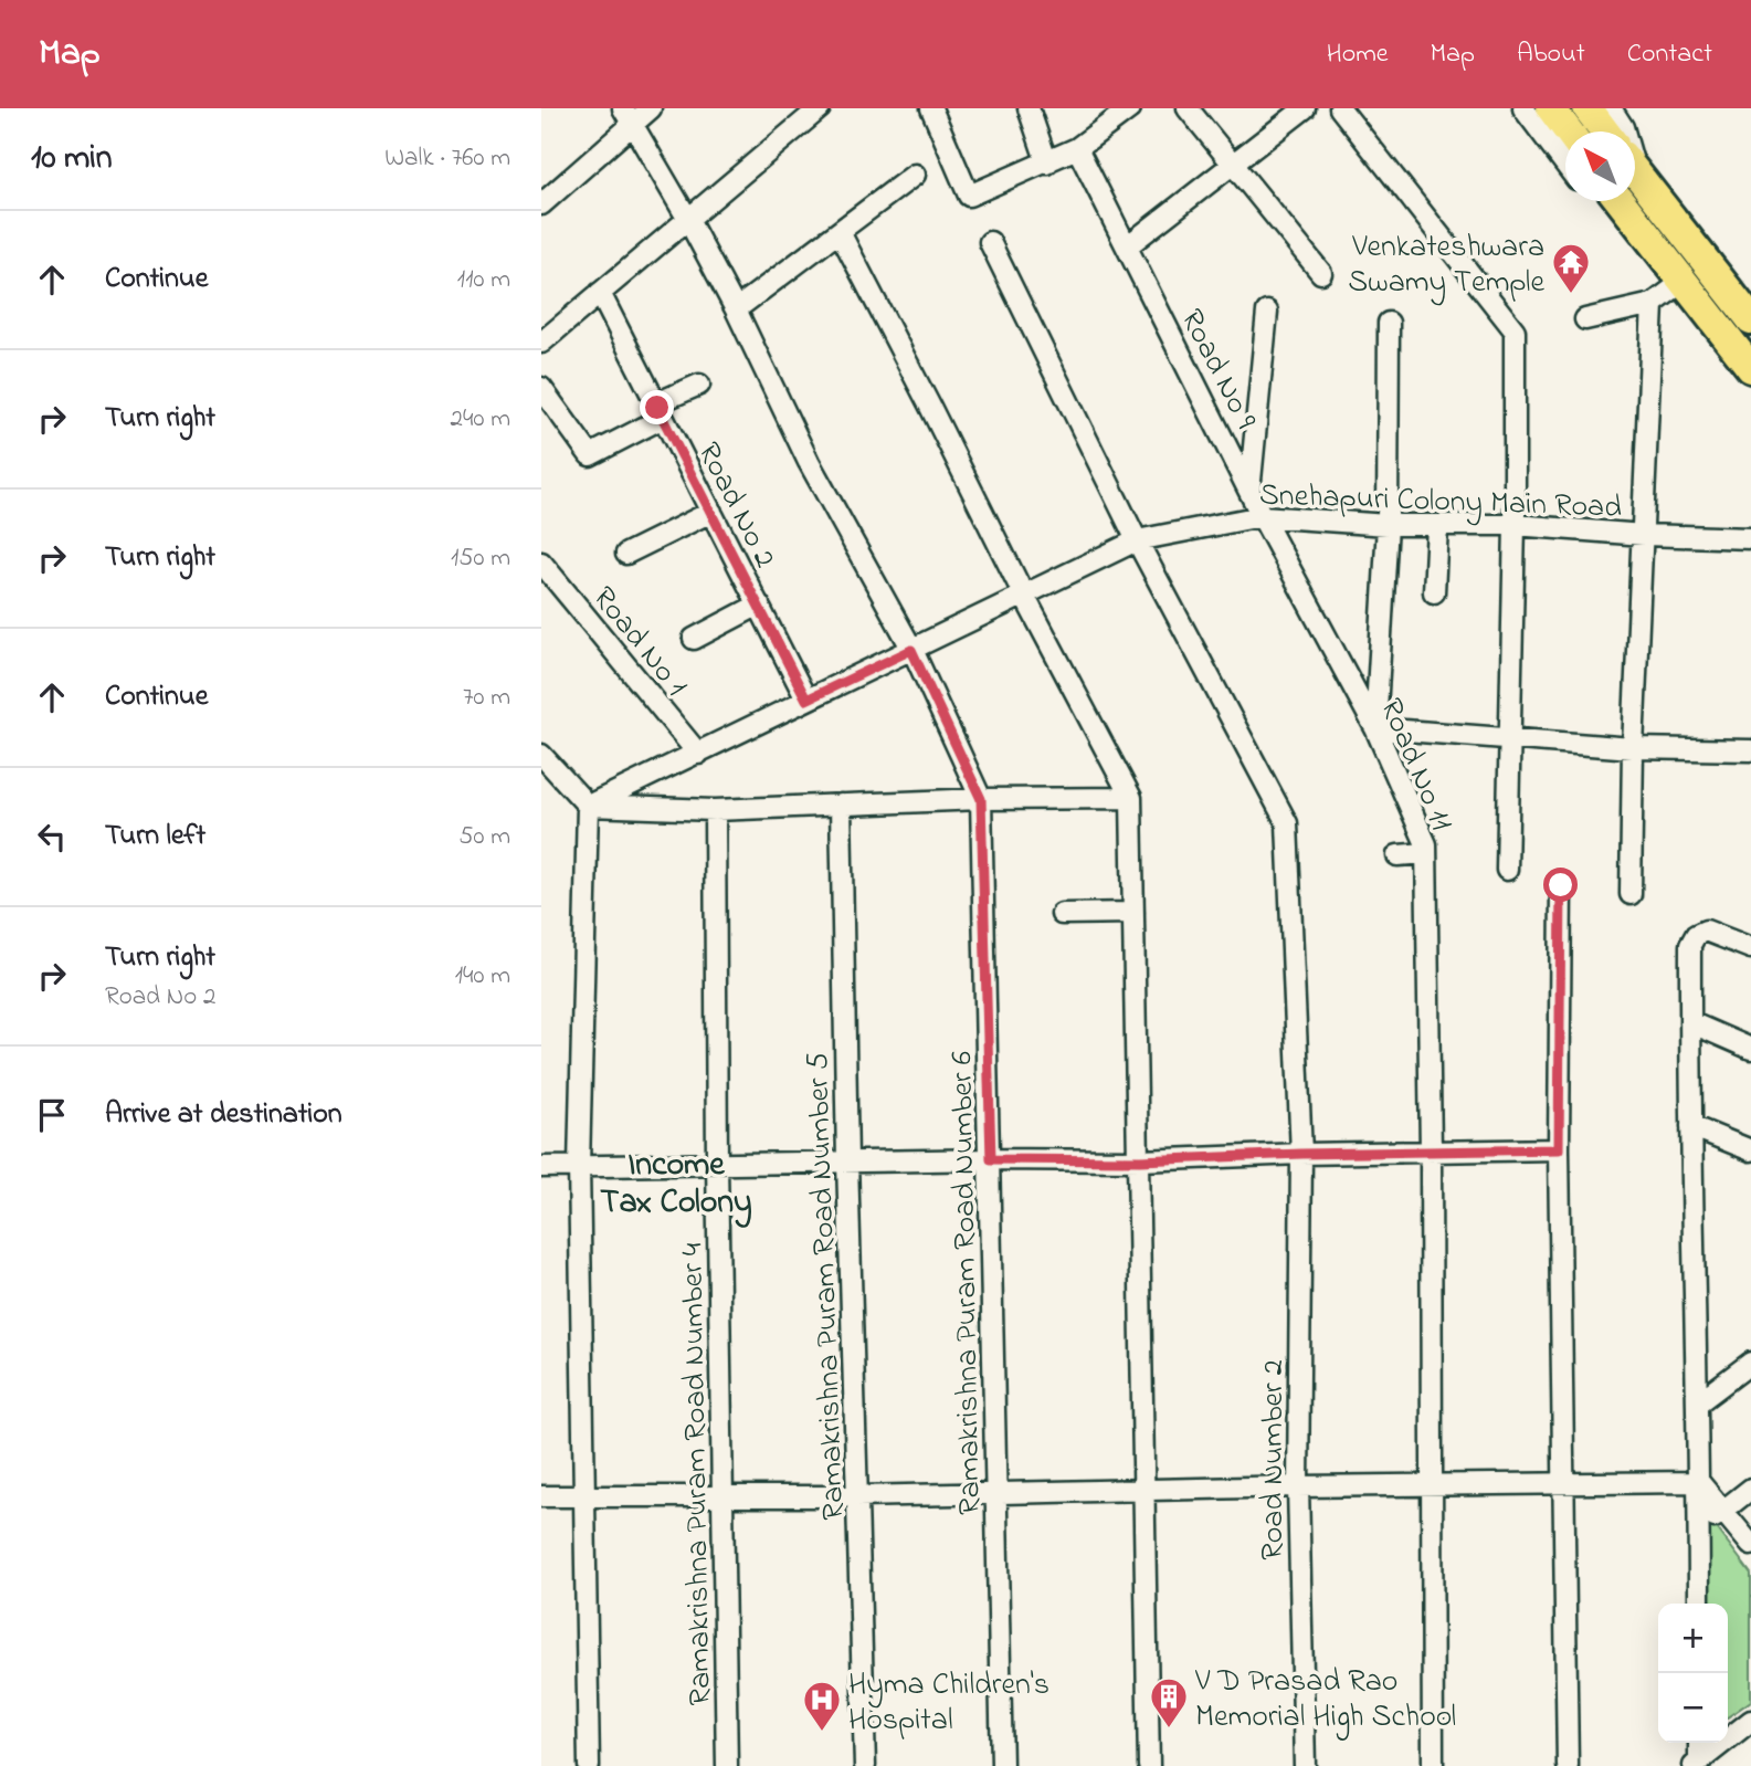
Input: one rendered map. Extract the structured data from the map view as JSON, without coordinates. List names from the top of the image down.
{
  "streets": {
    "street": [
      "Road No 9",
      "Snehapuri Colony Main Road",
      "Road No 2",
      "Road No 1",
      "Road No 11",
      "Ramakrishna Puram Road Number 6",
      "Ramakrishna Puram Road Number 5",
      "Road Number 2",
      "Ramakrishna Puram Road Number 4"
    ]
  },
  "crossings": [
    ["Road No 9", "Snehapuri Colony Main Road"],
    ["Road No 9", "Road No 11"],
    ["Snehapuri Colony Main Road", "Road No 2"],
    ["Snehapuri Colony Main Road", "Road No 1"],
    ["Snehapuri Colony Main Road", "Road No 11"],
    ["Snehapuri Colony Main Road", "Road Number 2"]
  ],
  "districts": ["Income Tax Colony"],
  "places": {
    "temple": ["Venkateshwara Swamy Temple"],
    "building": ["V D Prasad Rao Memorial High School"],
    "hospital": ["Hyma Children's Hospital"]
  },
  "north": "top left",
  "page": {
    "header": "Map",
    "nav": [
      "Home",
      "Map",
      "About",
      "Contact"
    ],
    "heading": ["10 min", "Walk · 760 m"],
    "list": [
      ["Continue", "110 m"],
      ["Turn right", "240 m"],
      ["Turn right", "150 m"],
      ["Continue", "70 m"],
      ["Turn left", "50 m"],
      ["Turn right", "Road No 2", "140 m"],
      "Arrive at destination"
    ],
    "map_buttons": ["+", "−"]
  }
}
